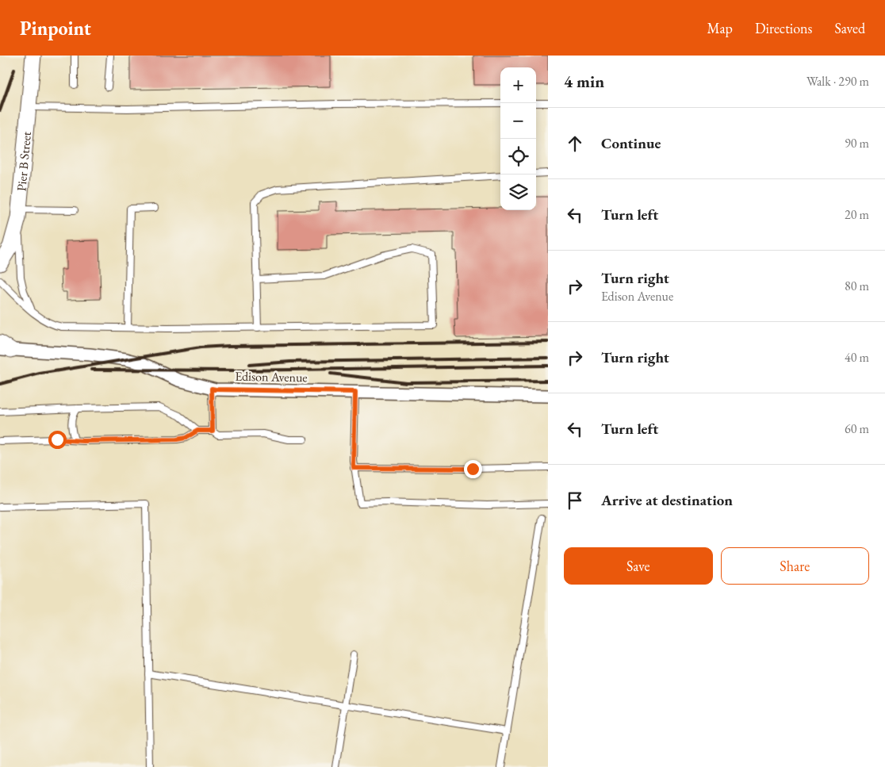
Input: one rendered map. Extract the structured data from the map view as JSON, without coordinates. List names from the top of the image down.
{
  "streets": {
    "street": ["Pier B Street", "Edison Avenue"]
  },
  "page": {
    "header": "Pinpoint",
    "nav": ["Map", "Directions", "Saved"],
    "heading": ["4 min", "Walk · 290 m"],
    "map_buttons": ["+", "−"],
    "list": [
      ["Continue", "90 m"],
      ["Turn left", "20 m"],
      ["Turn right", "Edison Avenue", "80 m"],
      ["Turn right", "40 m"],
      ["Turn left", "60 m"],
      "Arrive at destination"
    ],
    "buttons": ["Save", "Share"]
  }
}
